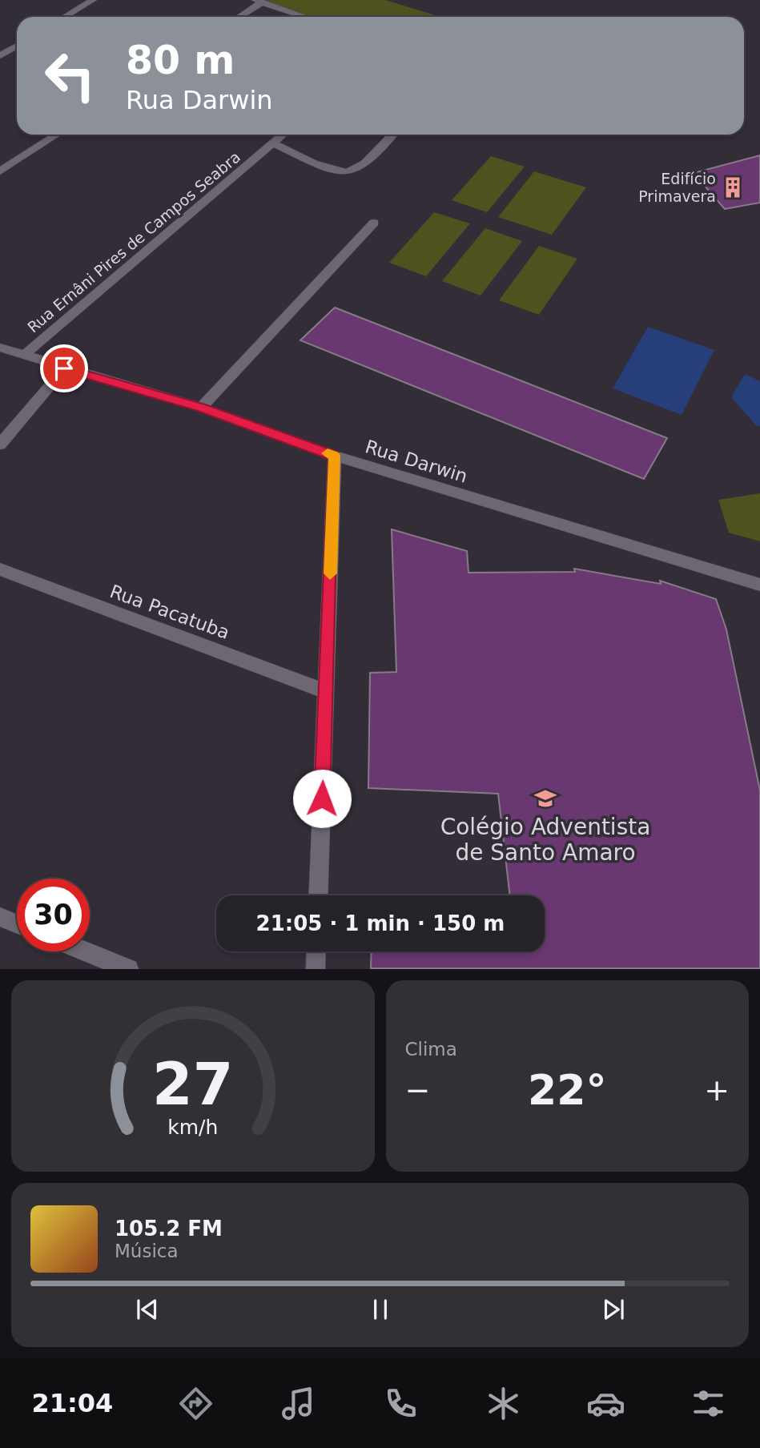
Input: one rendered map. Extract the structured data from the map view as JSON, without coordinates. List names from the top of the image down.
{
  "streets": {
    "street": ["Rua Ernâni Pires de Campos Seabra", "Rua Darwin", "Rua Pacatuba"]
  },
  "crossings": [
    ["Rua Ernâni Pires de Campos Seabra", "Rua Darwin"]
  ],
  "places": {
    "building": ["Edifício Primavera"],
    "school or university": ["Colégio Adventista de Santo Amaro"]
  },
  "page": {
    "turn": ["80 m", "Rua Darwin"],
    "limit": "30",
    "trip": "21:05 · 1 min · 150 m",
    "tile": "Clima",
    "heat": ["−", "22°", "+"],
    "song": ["105.2 FM", "Música"],
    "tabs": "21:04",
    "gauge": ["27", "km/h"]
  }
}
